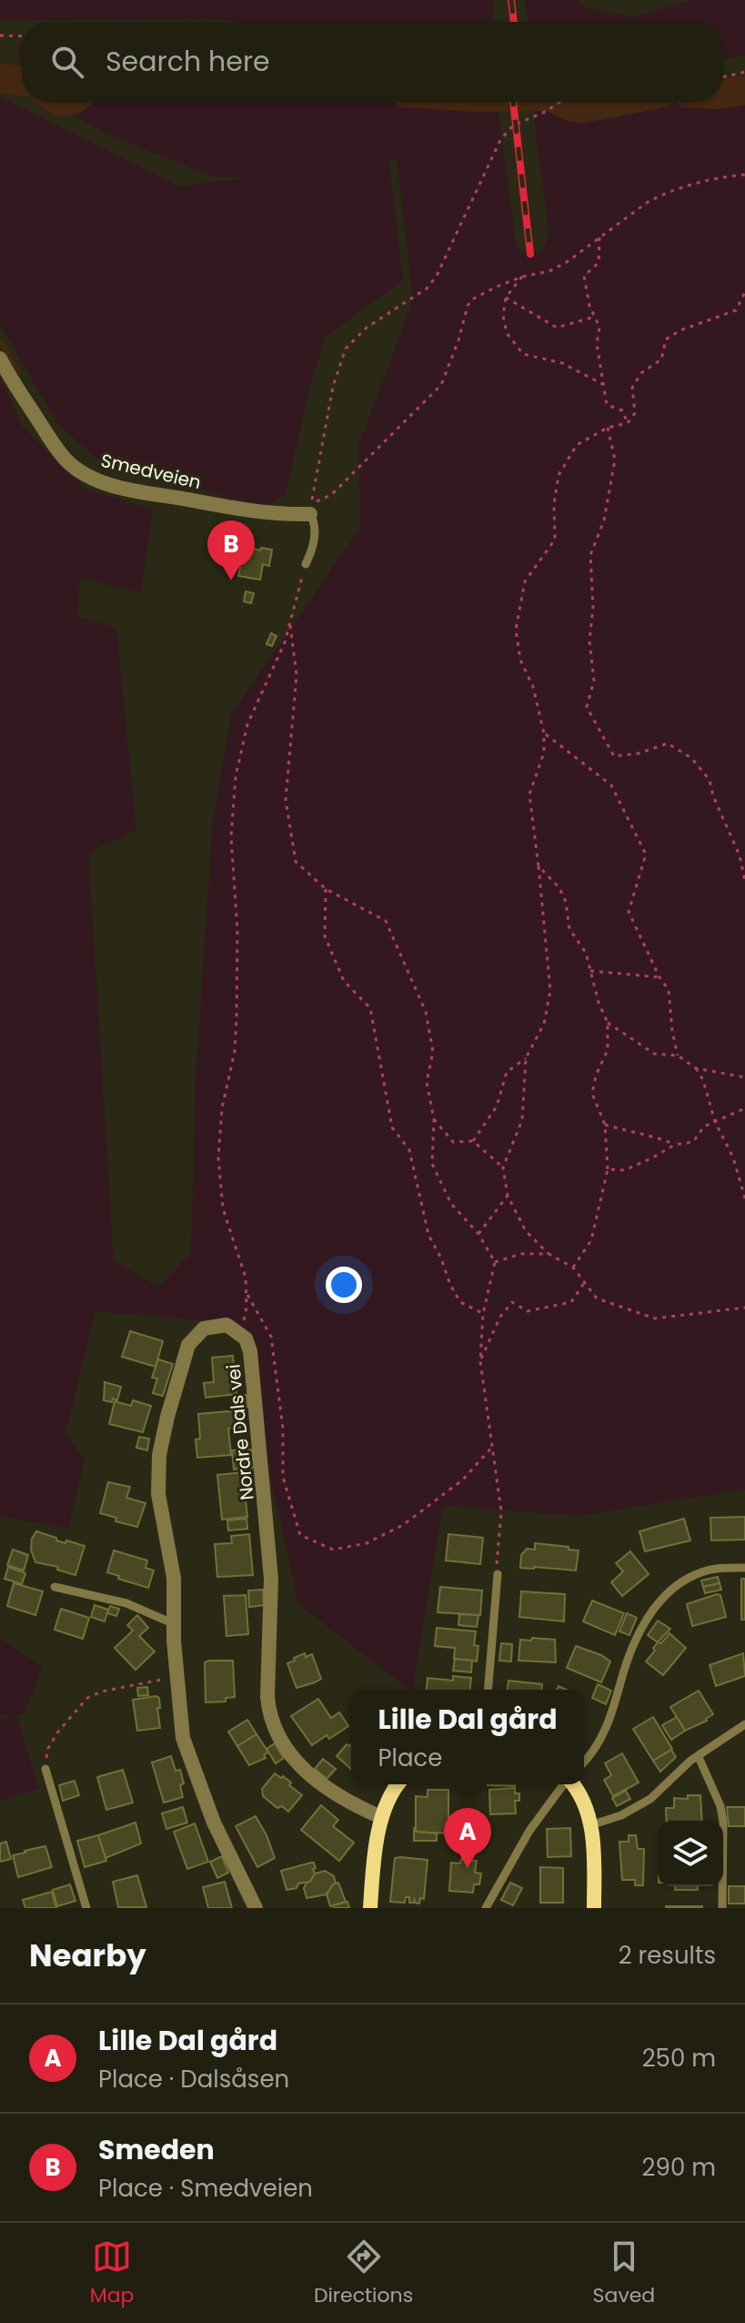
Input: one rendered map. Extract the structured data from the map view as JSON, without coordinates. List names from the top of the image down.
{
  "streets": {
    "street": ["Smedveien", "Nordre Dals vei"]
  },
  "page": {
    "search": "Search here",
    "pins": ["B", "A"],
    "popup": ["Lille Dal gård", "Place"],
    "heading": ["Nearby", "2 results"],
    "list": [
      {
        "mark": "A",
        "name": "Lille Dal gård",
        "note": "Place · Dalsåsen",
        "value": "250 m"
      },
      {
        "mark": "B",
        "name": "Smeden",
        "note": "Place · Smedveien",
        "value": "290 m"
      }
    ],
    "nav": ["Map", "Directions", "Saved"]
  }
}
